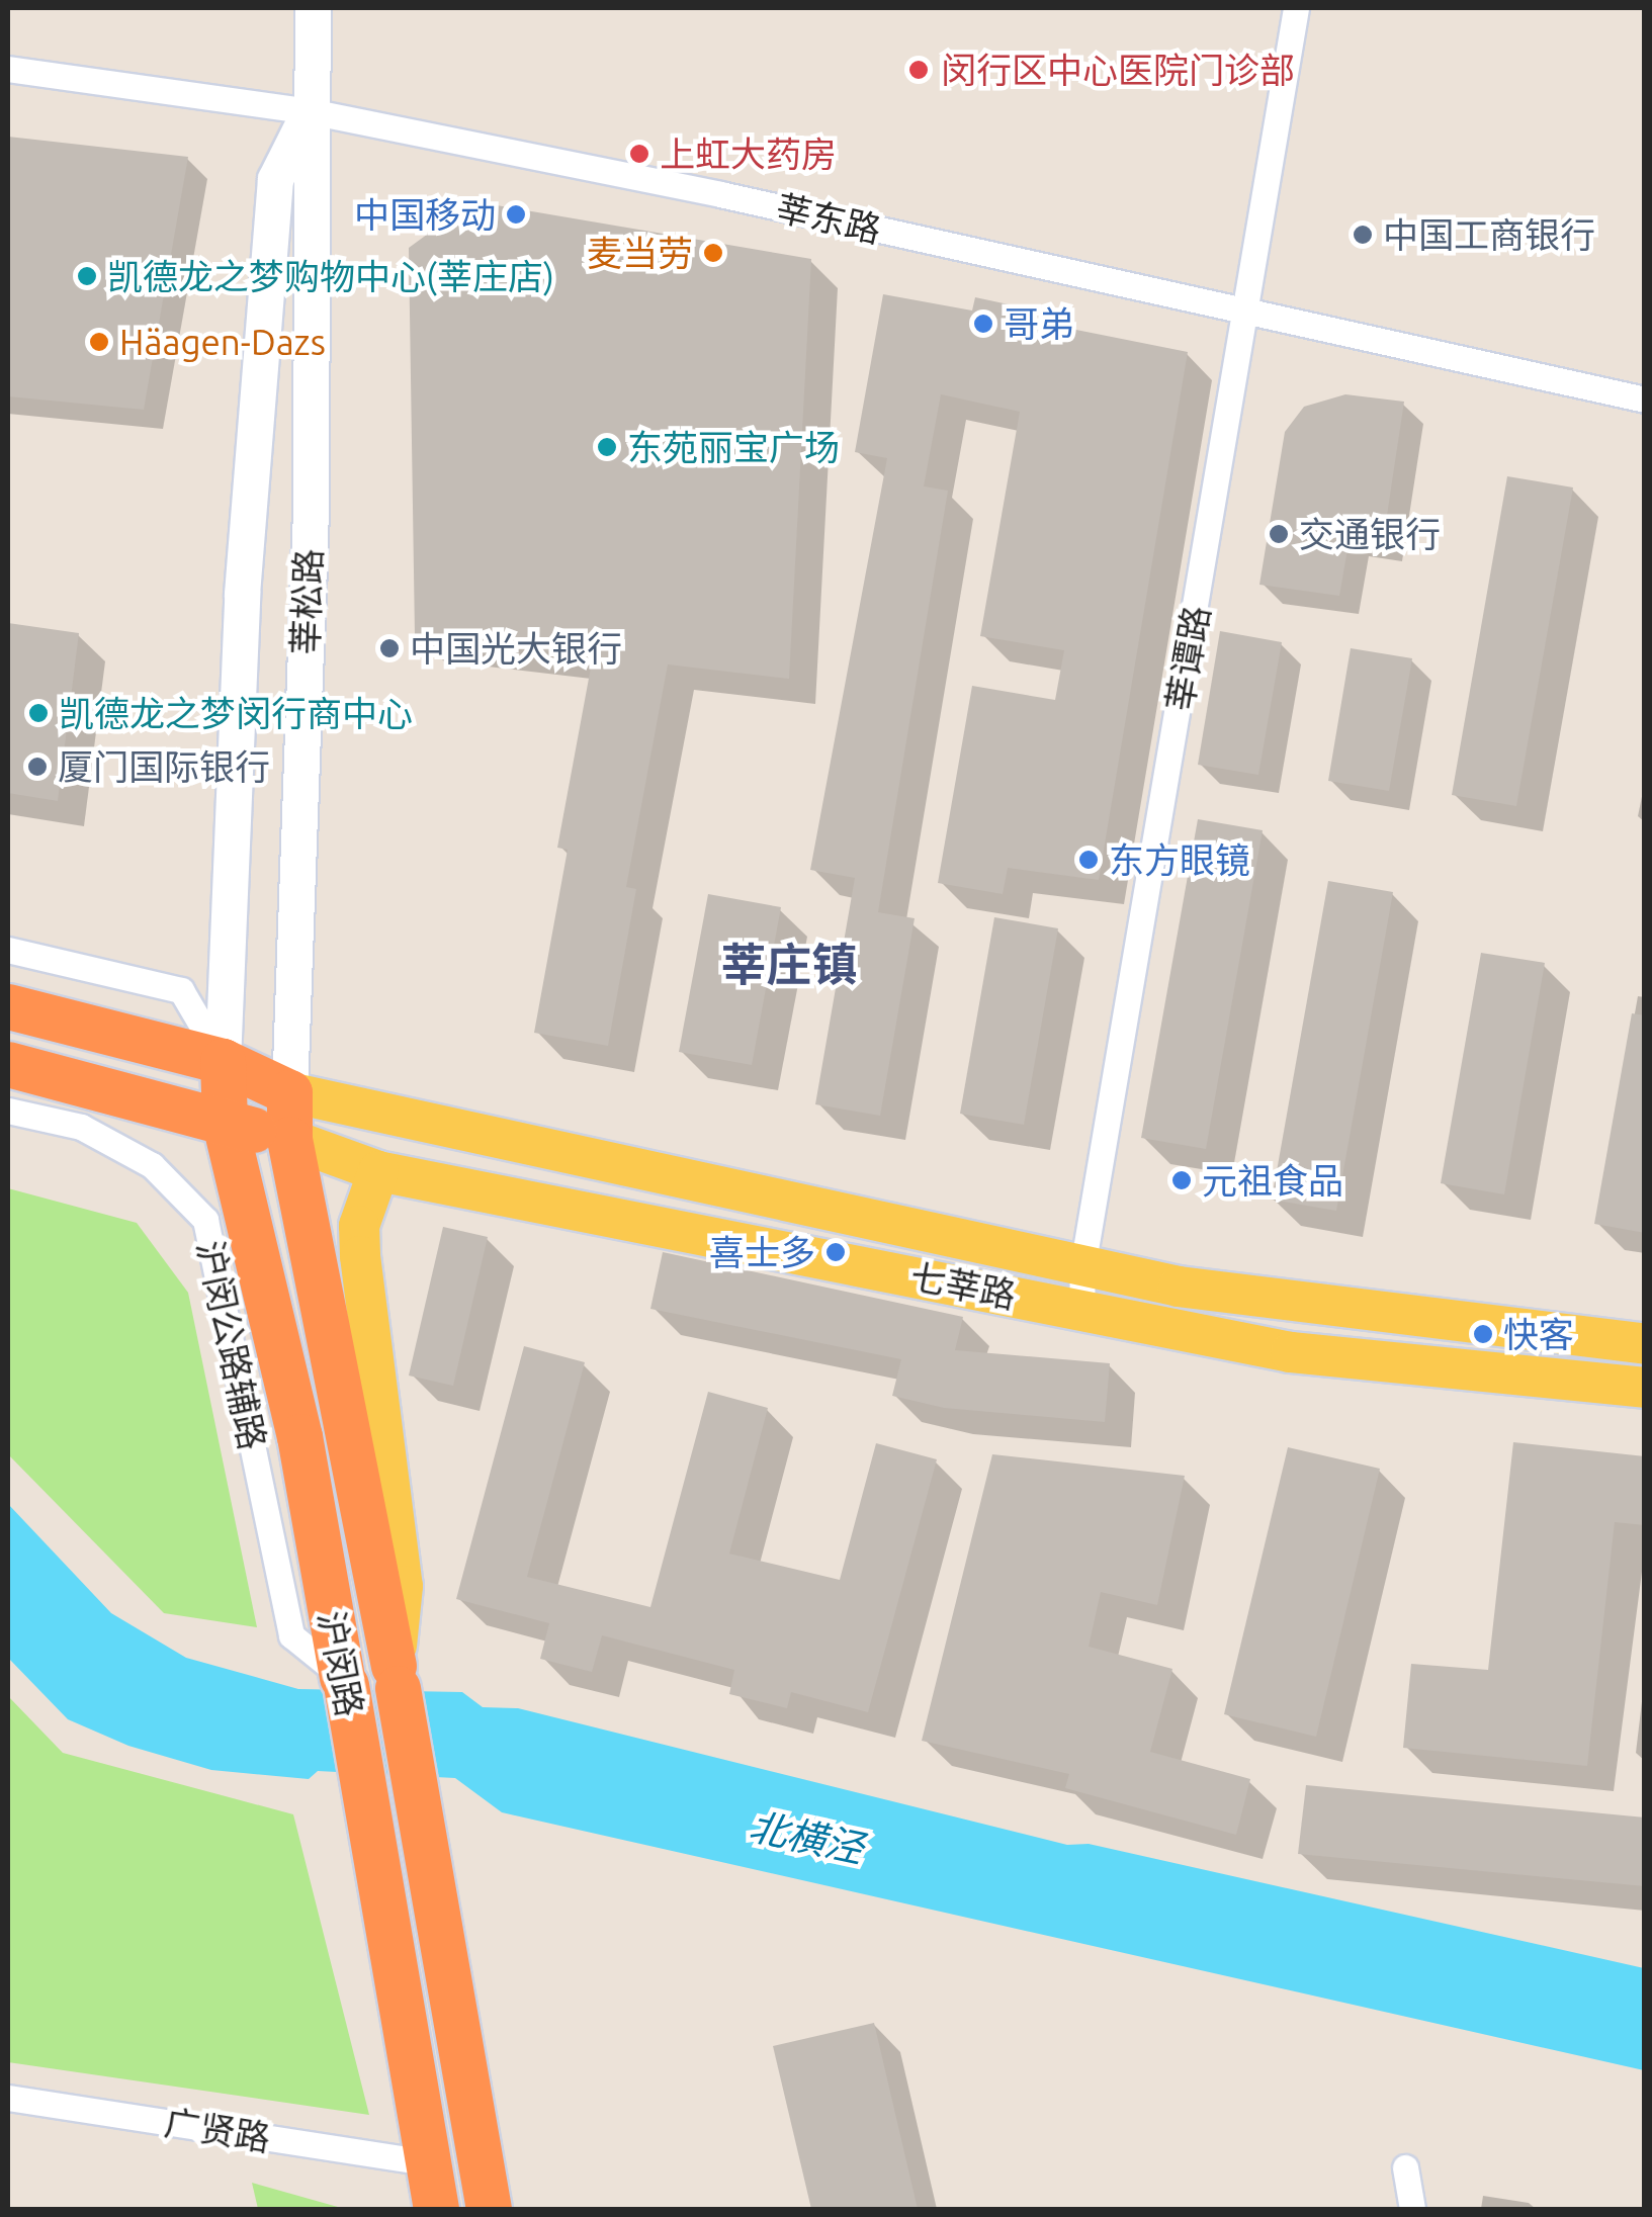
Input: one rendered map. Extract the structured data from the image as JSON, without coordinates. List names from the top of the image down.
{
  "streets": {
    "highway": ["沪闵路"],
    "main road": ["莘松路", "七莘路"],
    "street": [
      "莘东路",
      "莘谭路",
      "沪闵公路辅路",
      "广贤路"
    ]
  },
  "crossings": [
    ["莘东路", "莘松路"],
    ["莘东路", "莘谭路"],
    ["莘松路", "七莘路"],
    ["莘松路", "沪闵路"],
    ["莘谭路", "七莘路"],
    ["七莘路", "沪闵路"],
    ["沪闵公路辅路", "沪闵路"],
    ["沪闵路", "广贤路"]
  ],
  "districts": ["莘庄镇"],
  "water": ["北横泾"],
  "places": [
    "闵行区中心医院门诊部",
    "上虹大药房",
    "中国移动",
    "中国工商银行",
    "麦当劳",
    "凯德龙之梦购物中心(莘庄店)",
    "哥弟",
    "Häagen-Dazs",
    "东苑丽宝广场",
    "交通银行",
    "中国光大银行",
    "凯德龙之梦闵行商中心",
    "厦门国际银行",
    "东方眼镜",
    "元祖食品",
    "喜士多",
    "快客"
  ]
}
